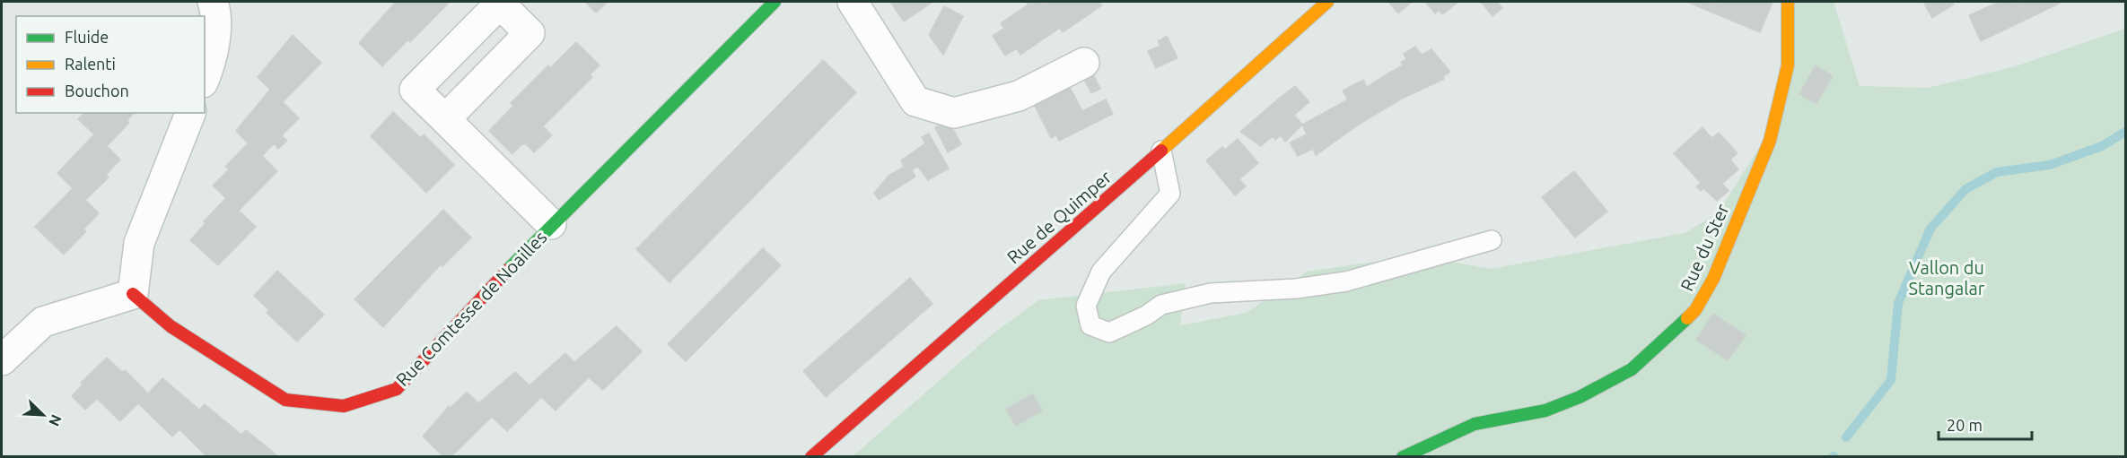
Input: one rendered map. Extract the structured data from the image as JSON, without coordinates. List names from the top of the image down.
{
  "streets": {
    "street": ["Rue de Quimper", "Rue du Ster", "Rue Comtesse de Noailles"]
  },
  "parks": ["Vallon du Stangalar"],
  "legend": ["Fluide", "Ralenti", "Bouchon"],
  "scale_bar": "20 m",
  "north": "bottom right"
}
